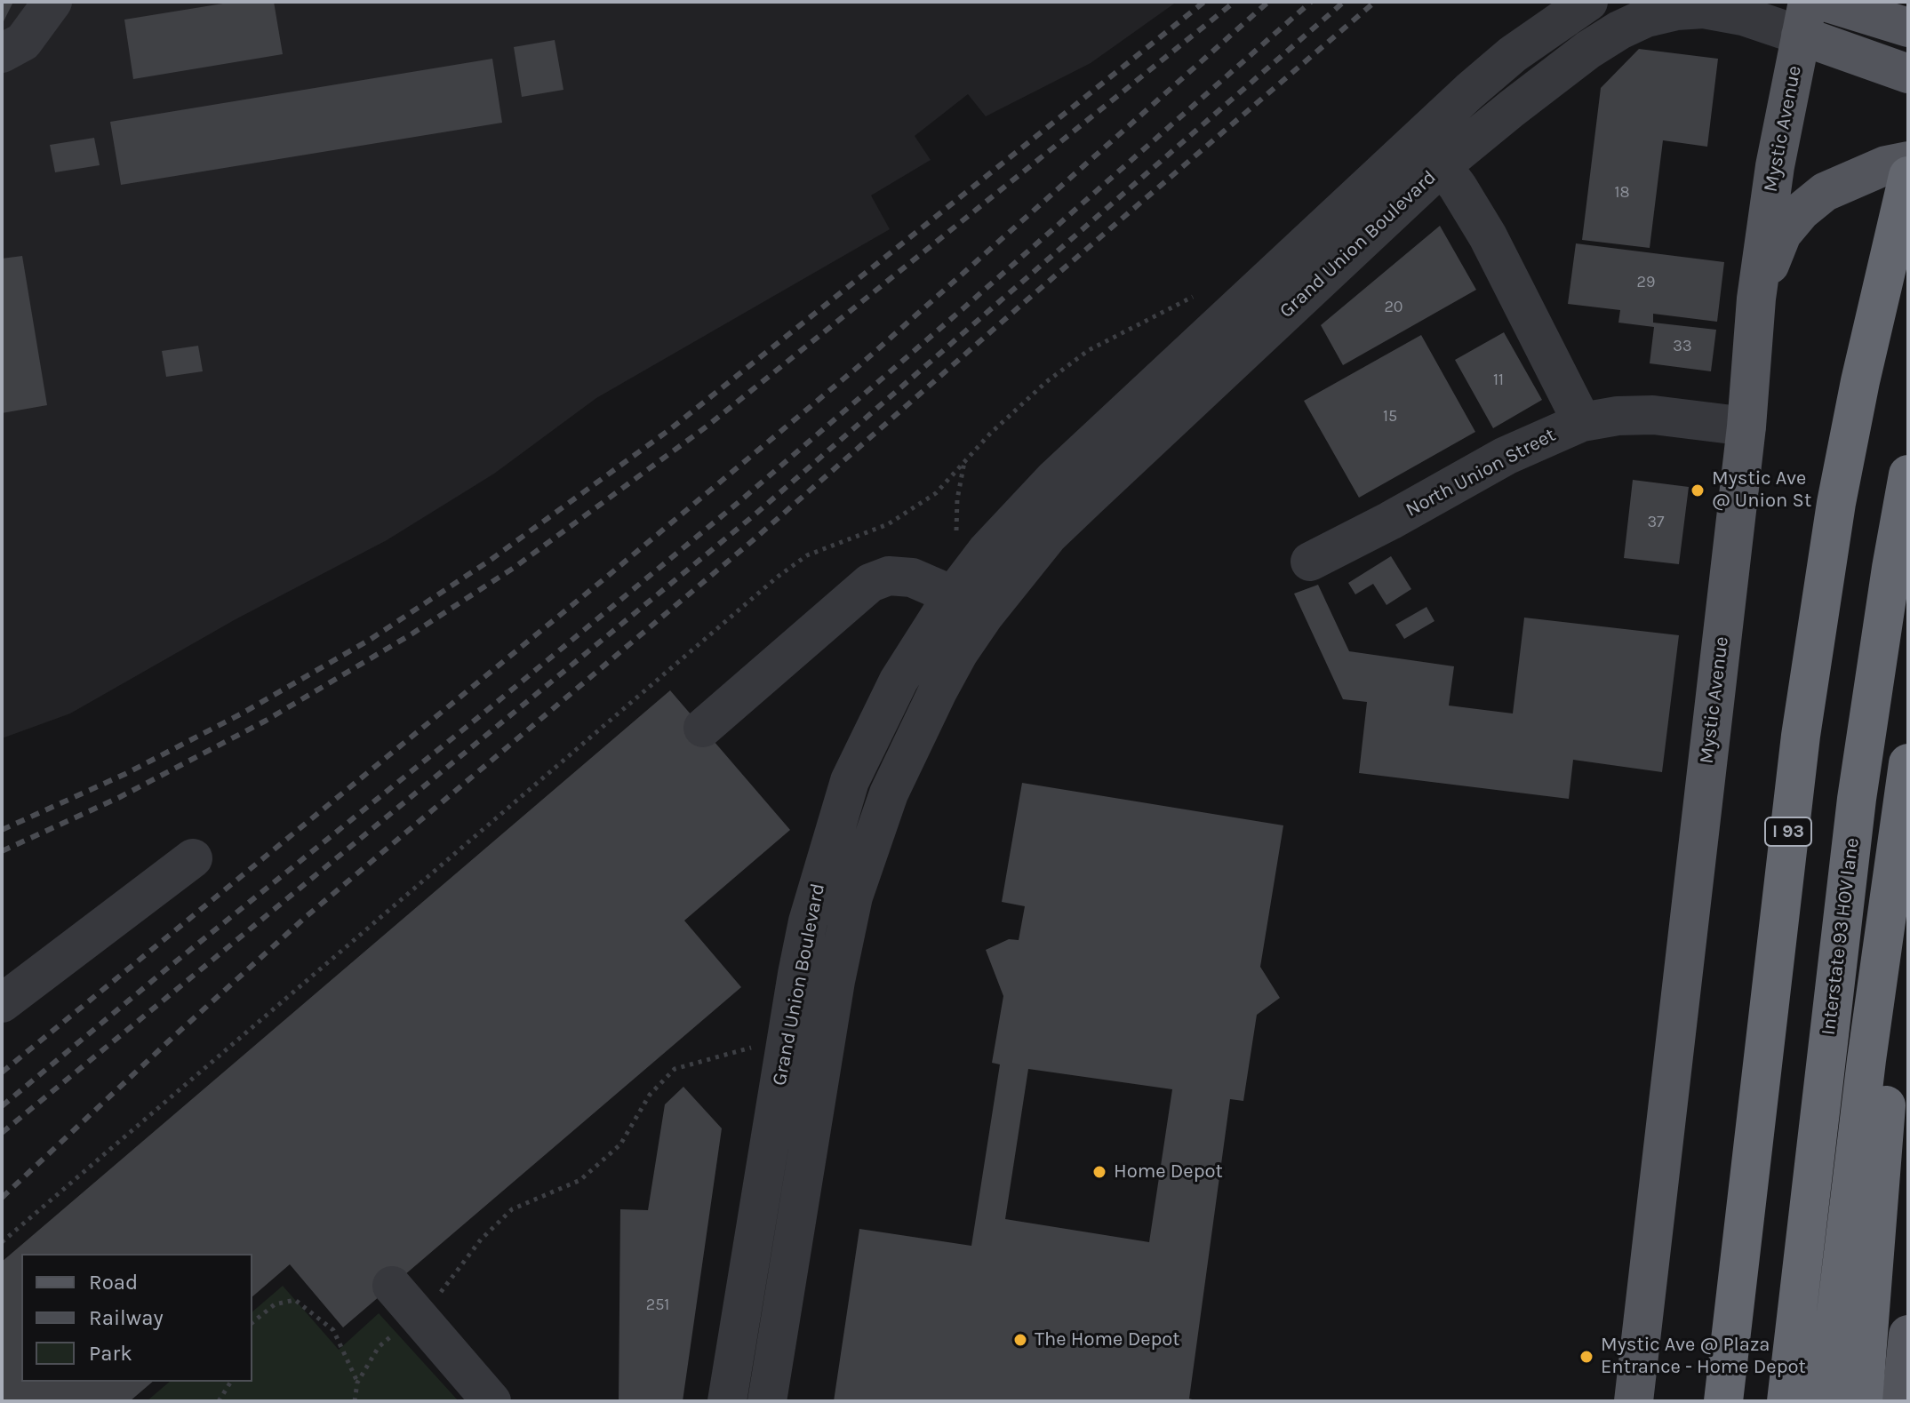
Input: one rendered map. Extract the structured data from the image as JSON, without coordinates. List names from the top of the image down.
{
  "streets": {
    "highway": ["I 93", "Interstate 93 HOV lane"],
    "main road": ["Mystic Avenue"],
    "street": ["Grand Union Boulevard", "North Union Street"]
  },
  "crossings": [
    ["Mystic Avenue", "Grand Union Boulevard"],
    ["Mystic Avenue", "North Union Street"]
  ],
  "places": [
    "Mystic Ave @ Union St",
    "Home Depot",
    "The Home Depot",
    "Mystic Ave @ Plaza Entrance - Home Depot"
  ],
  "house_numbers": [
    "18",
    "29",
    "20",
    "33",
    "11",
    "15",
    "37",
    "251"
  ],
  "legend": ["Road", "Railway", "Park"]
}
